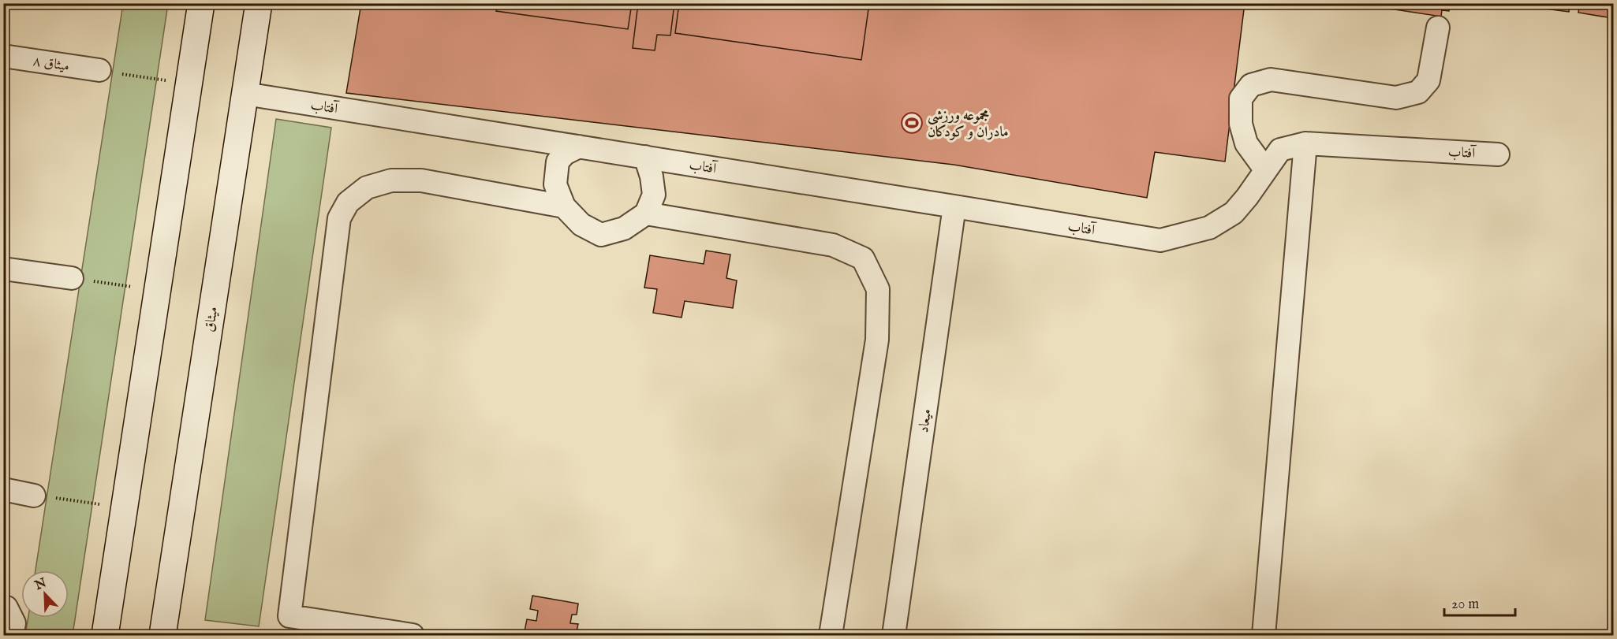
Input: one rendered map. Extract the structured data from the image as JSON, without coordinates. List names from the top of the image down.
{
  "streets": {
    "main road": ["میثاق"],
    "street": ["میثاق ۸", "آفتاب", "میعاد"]
  },
  "crossings": [
    ["آفتاب", "میثاق"],
    ["آفتاب", "میعاد"]
  ],
  "places": {
    "sports": ["مجموعه ورزشی مادران و کودکان"]
  },
  "scale_bar": "20 m",
  "north": "top left"
}
